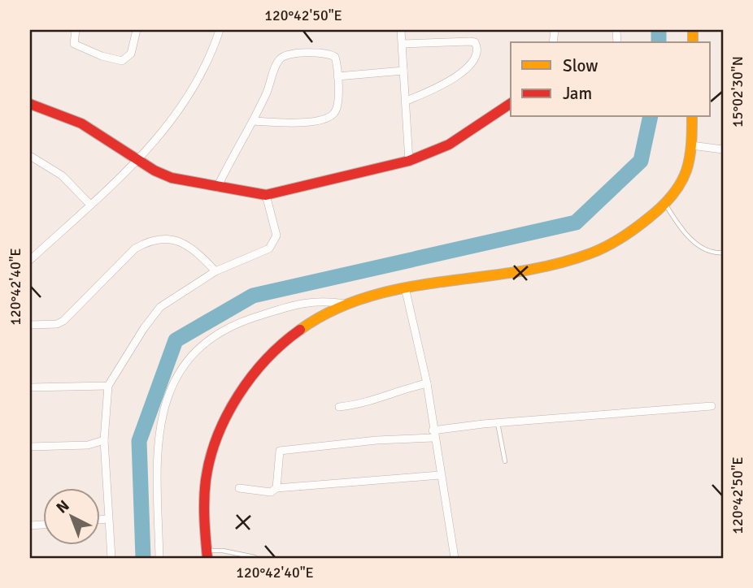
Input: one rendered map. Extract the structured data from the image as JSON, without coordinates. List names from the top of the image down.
{
  "legend": ["Slow", "Jam"],
  "north": "top left",
  "coordinates": ["120°42'50\"E", "15°02'30\"N", "120°42'40\"E"]
}
